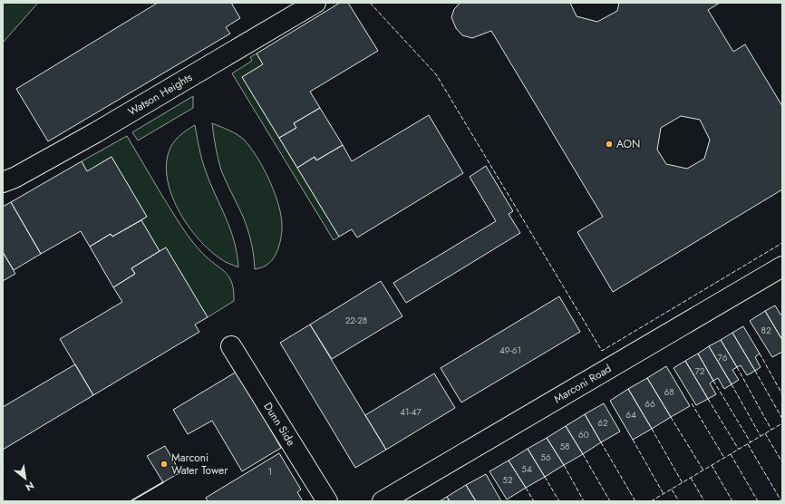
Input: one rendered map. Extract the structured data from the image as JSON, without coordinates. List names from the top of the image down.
{
  "streets": {
    "street": ["Watson Heights", "Marconi Road", "Dunn Side"]
  },
  "places": ["AON", "Marconi Water Tower"],
  "house_numbers": [
    "22-28",
    "82",
    "49-61",
    "76",
    "72",
    "68",
    "66",
    "41-47",
    "64",
    "62",
    "60",
    "58",
    "56",
    "54",
    "1",
    "52"
  ],
  "north": "bottom right"
}
